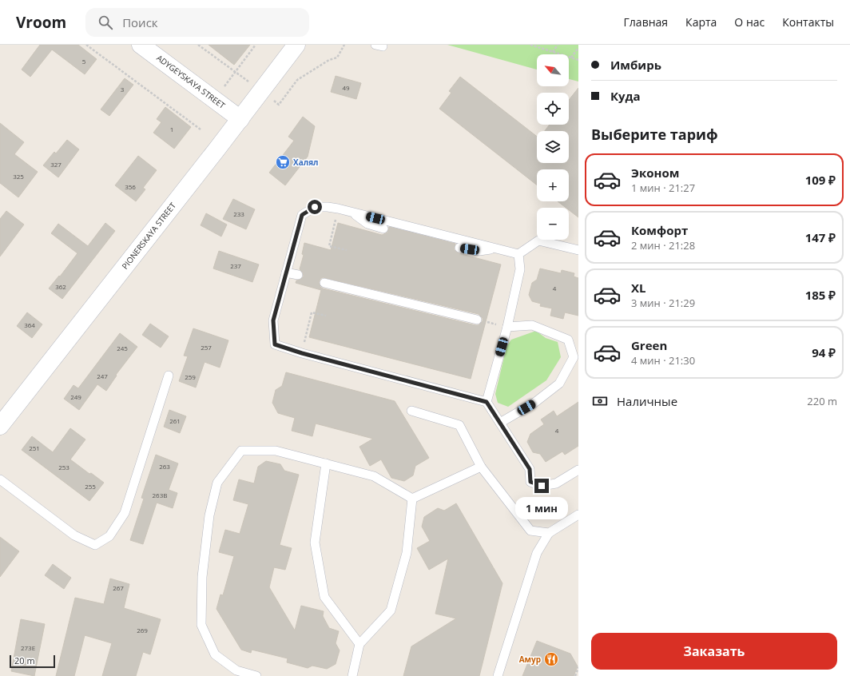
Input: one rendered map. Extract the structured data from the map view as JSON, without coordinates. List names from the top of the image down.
{
  "streets": {
    "main road": ["ADYGEYSKAYA STREET", "PIONERSKAYA STREET"]
  },
  "crossings": [
    ["ADYGEYSKAYA STREET", "PIONERSKAYA STREET"]
  ],
  "places": {
    "supermarket": ["Халял"],
    "restaurant": ["Амур"]
  },
  "house_numbers": [
    "5",
    "49",
    "3",
    "1",
    "327",
    "325",
    "356",
    "233",
    "237",
    "362",
    "4",
    "364",
    "257",
    "245",
    "247",
    "259",
    "249",
    "261",
    "4",
    "251",
    "263",
    "253",
    "255",
    "263В",
    "267",
    "269",
    "273Е"
  ],
  "scale_bar": "20 m",
  "north": "top left",
  "page": {
    "header": "Vroom",
    "search": "Поиск",
    "nav": [
      "Главная",
      "Карта",
      "О нас",
      "Контакты"
    ],
    "banner": ["Имбирь", "Куда"],
    "map_buttons": ["+", "−"],
    "heading": "Выберите тариф",
    "list": [
      {
        "name": "Эконом",
        "note": "1 мин · 21:27",
        "value": "109 ₽"
      },
      {
        "name": "Комфорт",
        "note": "2 мин · 21:28",
        "value": "147 ₽"
      },
      {
        "name": "XL",
        "note": "3 мин · 21:29",
        "value": "185 ₽"
      },
      {
        "name": "Green",
        "note": "4 мин · 21:30",
        "value": "94 ₽"
      }
    ],
    "pay": ["Наличные", "220 m"],
    "bubble": "1 мин",
    "buttons": "Заказать",
    "scale": "20 m"
  }
}
